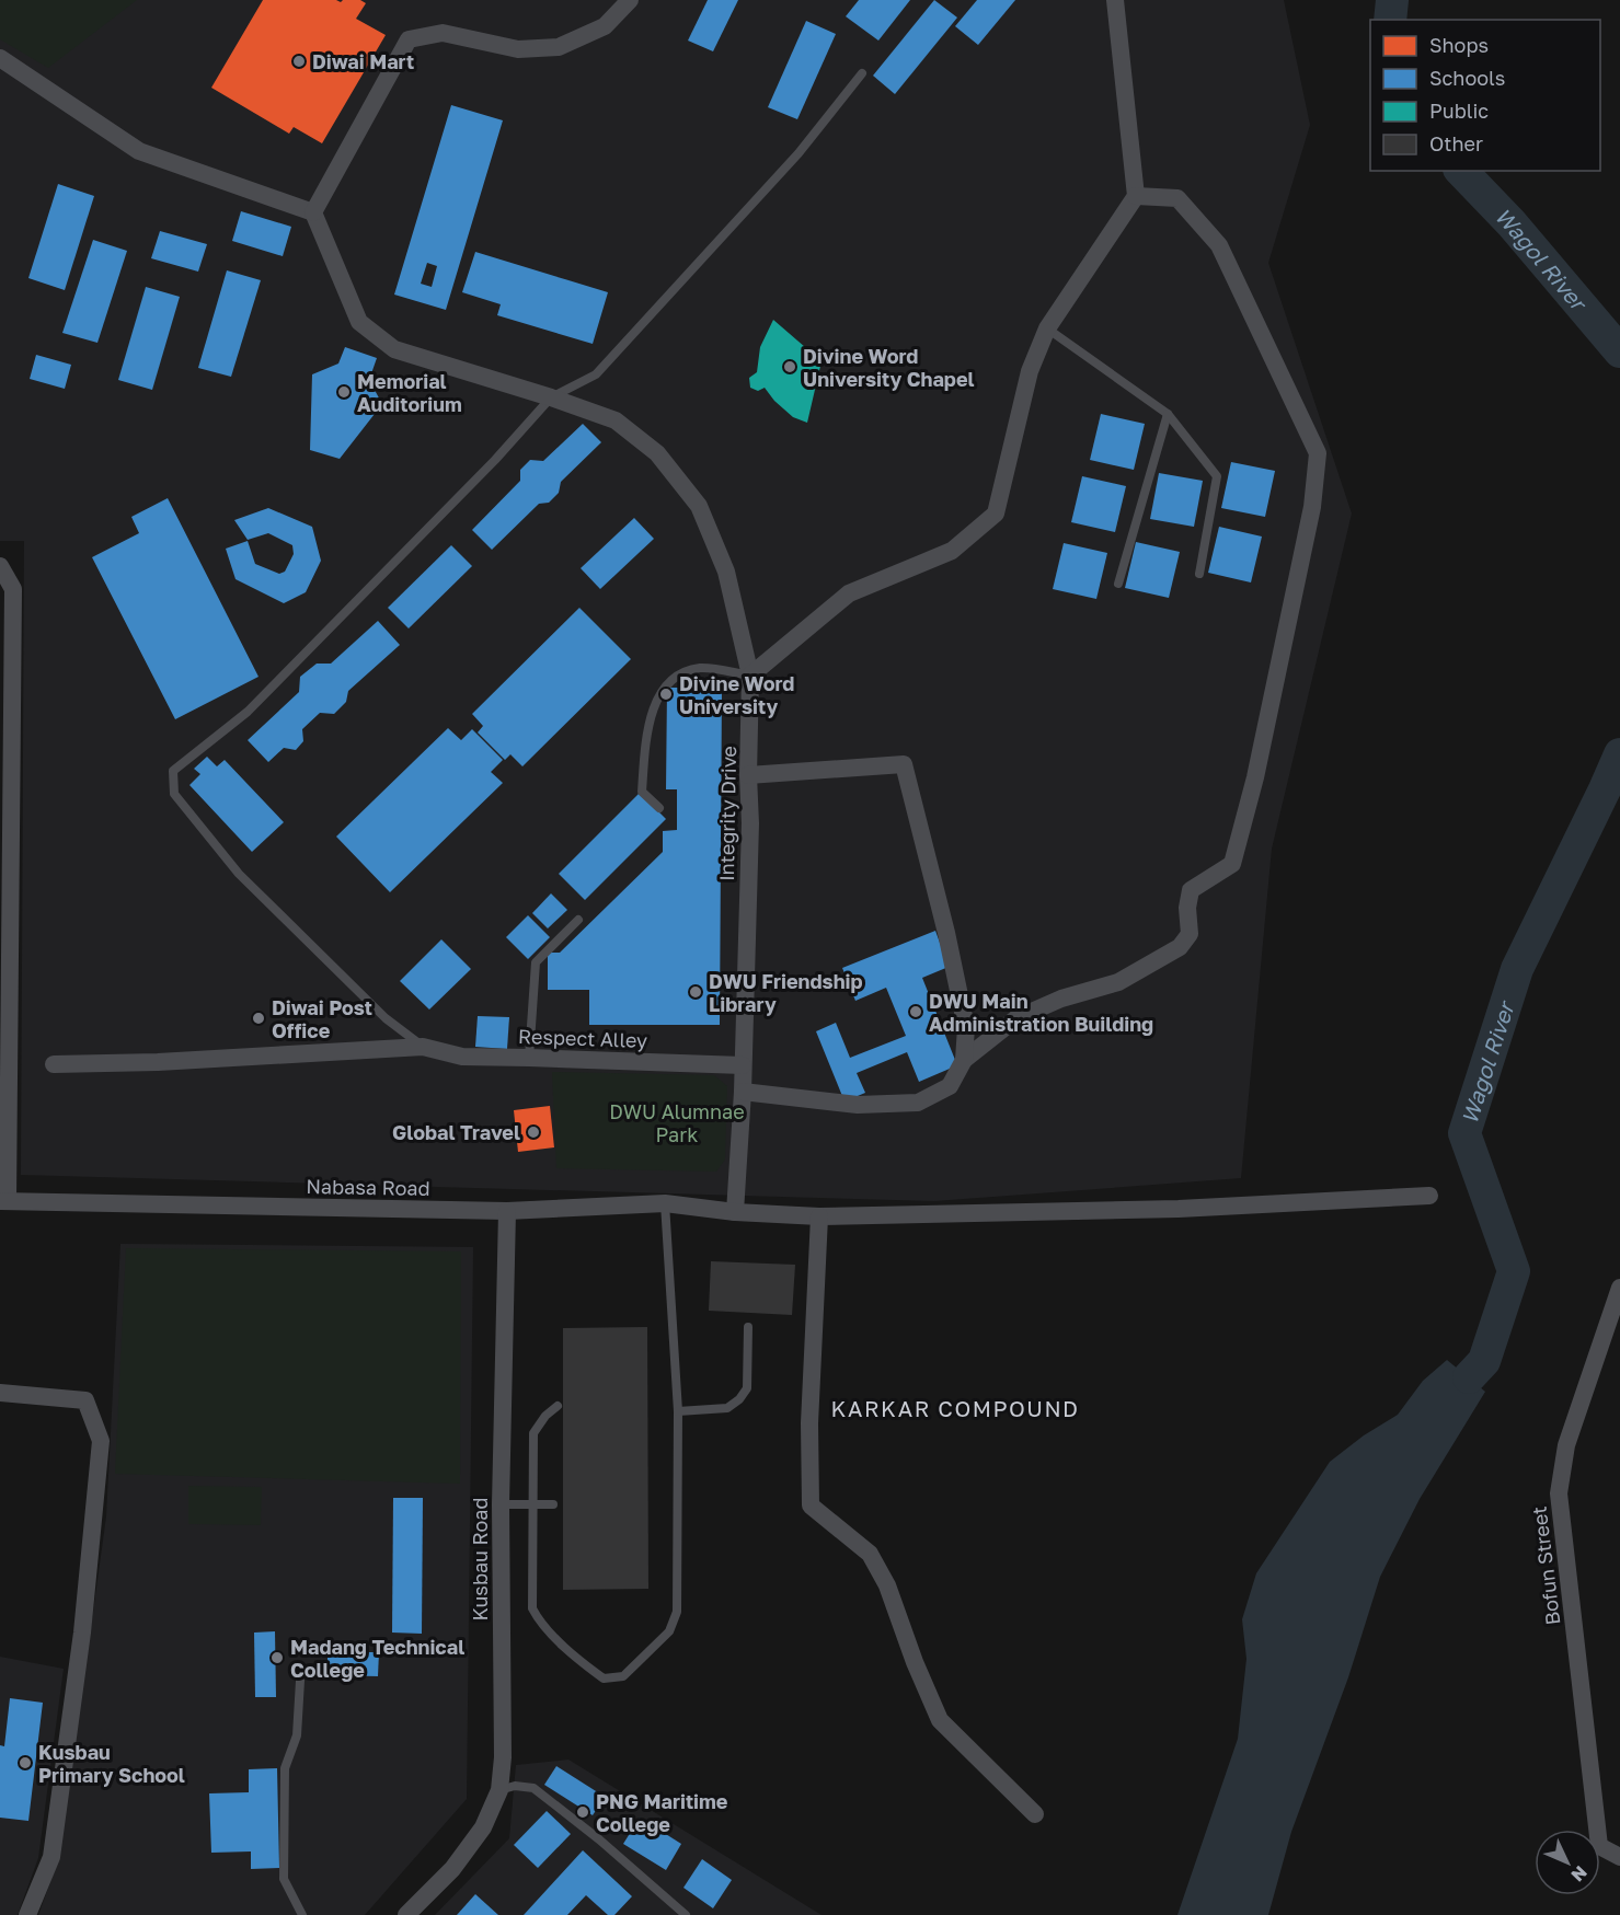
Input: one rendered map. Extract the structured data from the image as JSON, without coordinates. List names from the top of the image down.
{
  "streets": {
    "street": [
      "Integrity Drive",
      "Respect Alley",
      "Nabasa Road",
      "Kusbau Road",
      "Bofun Street"
    ]
  },
  "crossings": [
    ["Integrity Drive", "Respect Alley"],
    ["Integrity Drive", "Nabasa Road"],
    ["Nabasa Road", "Kusbau Road"]
  ],
  "districts": ["KARKAR COMPOUND"],
  "water": ["Wagol River"],
  "parks": ["DWU Alumnae Park"],
  "places": [
    "Diwai Mart",
    "Divine Word University Chapel",
    "Memorial Auditorium",
    "Divine Word University",
    "DWU Friendship Library",
    "DWU Main Administration Building",
    "Diwai Post Office",
    "Global Travel",
    "Madang Technical College",
    "Kusbau Primary School",
    "PNG Maritime College"
  ],
  "legend": [
    "Shops",
    "Schools",
    "Public",
    "Other"
  ],
  "north": "bottom right"
}
